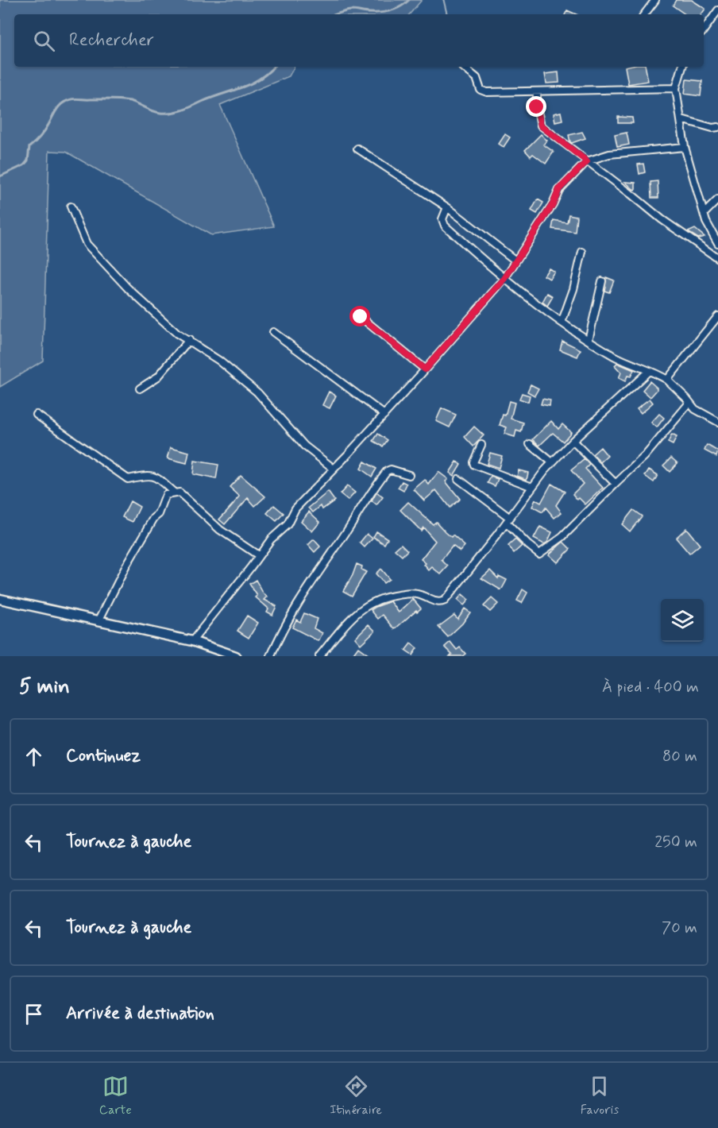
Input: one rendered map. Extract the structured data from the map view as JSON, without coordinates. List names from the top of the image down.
{
  "page": {
    "search": "Rechercher",
    "heading": ["5 min", "À pied · 400 m"],
    "list": [
      ["Continuez", "80 m"],
      ["Tournez à gauche", "250 m"],
      ["Tournez à gauche", "70 m"],
      "Arrivée à destination"
    ],
    "nav": ["Carte", "Itinéraire", "Favoris"]
  }
}
